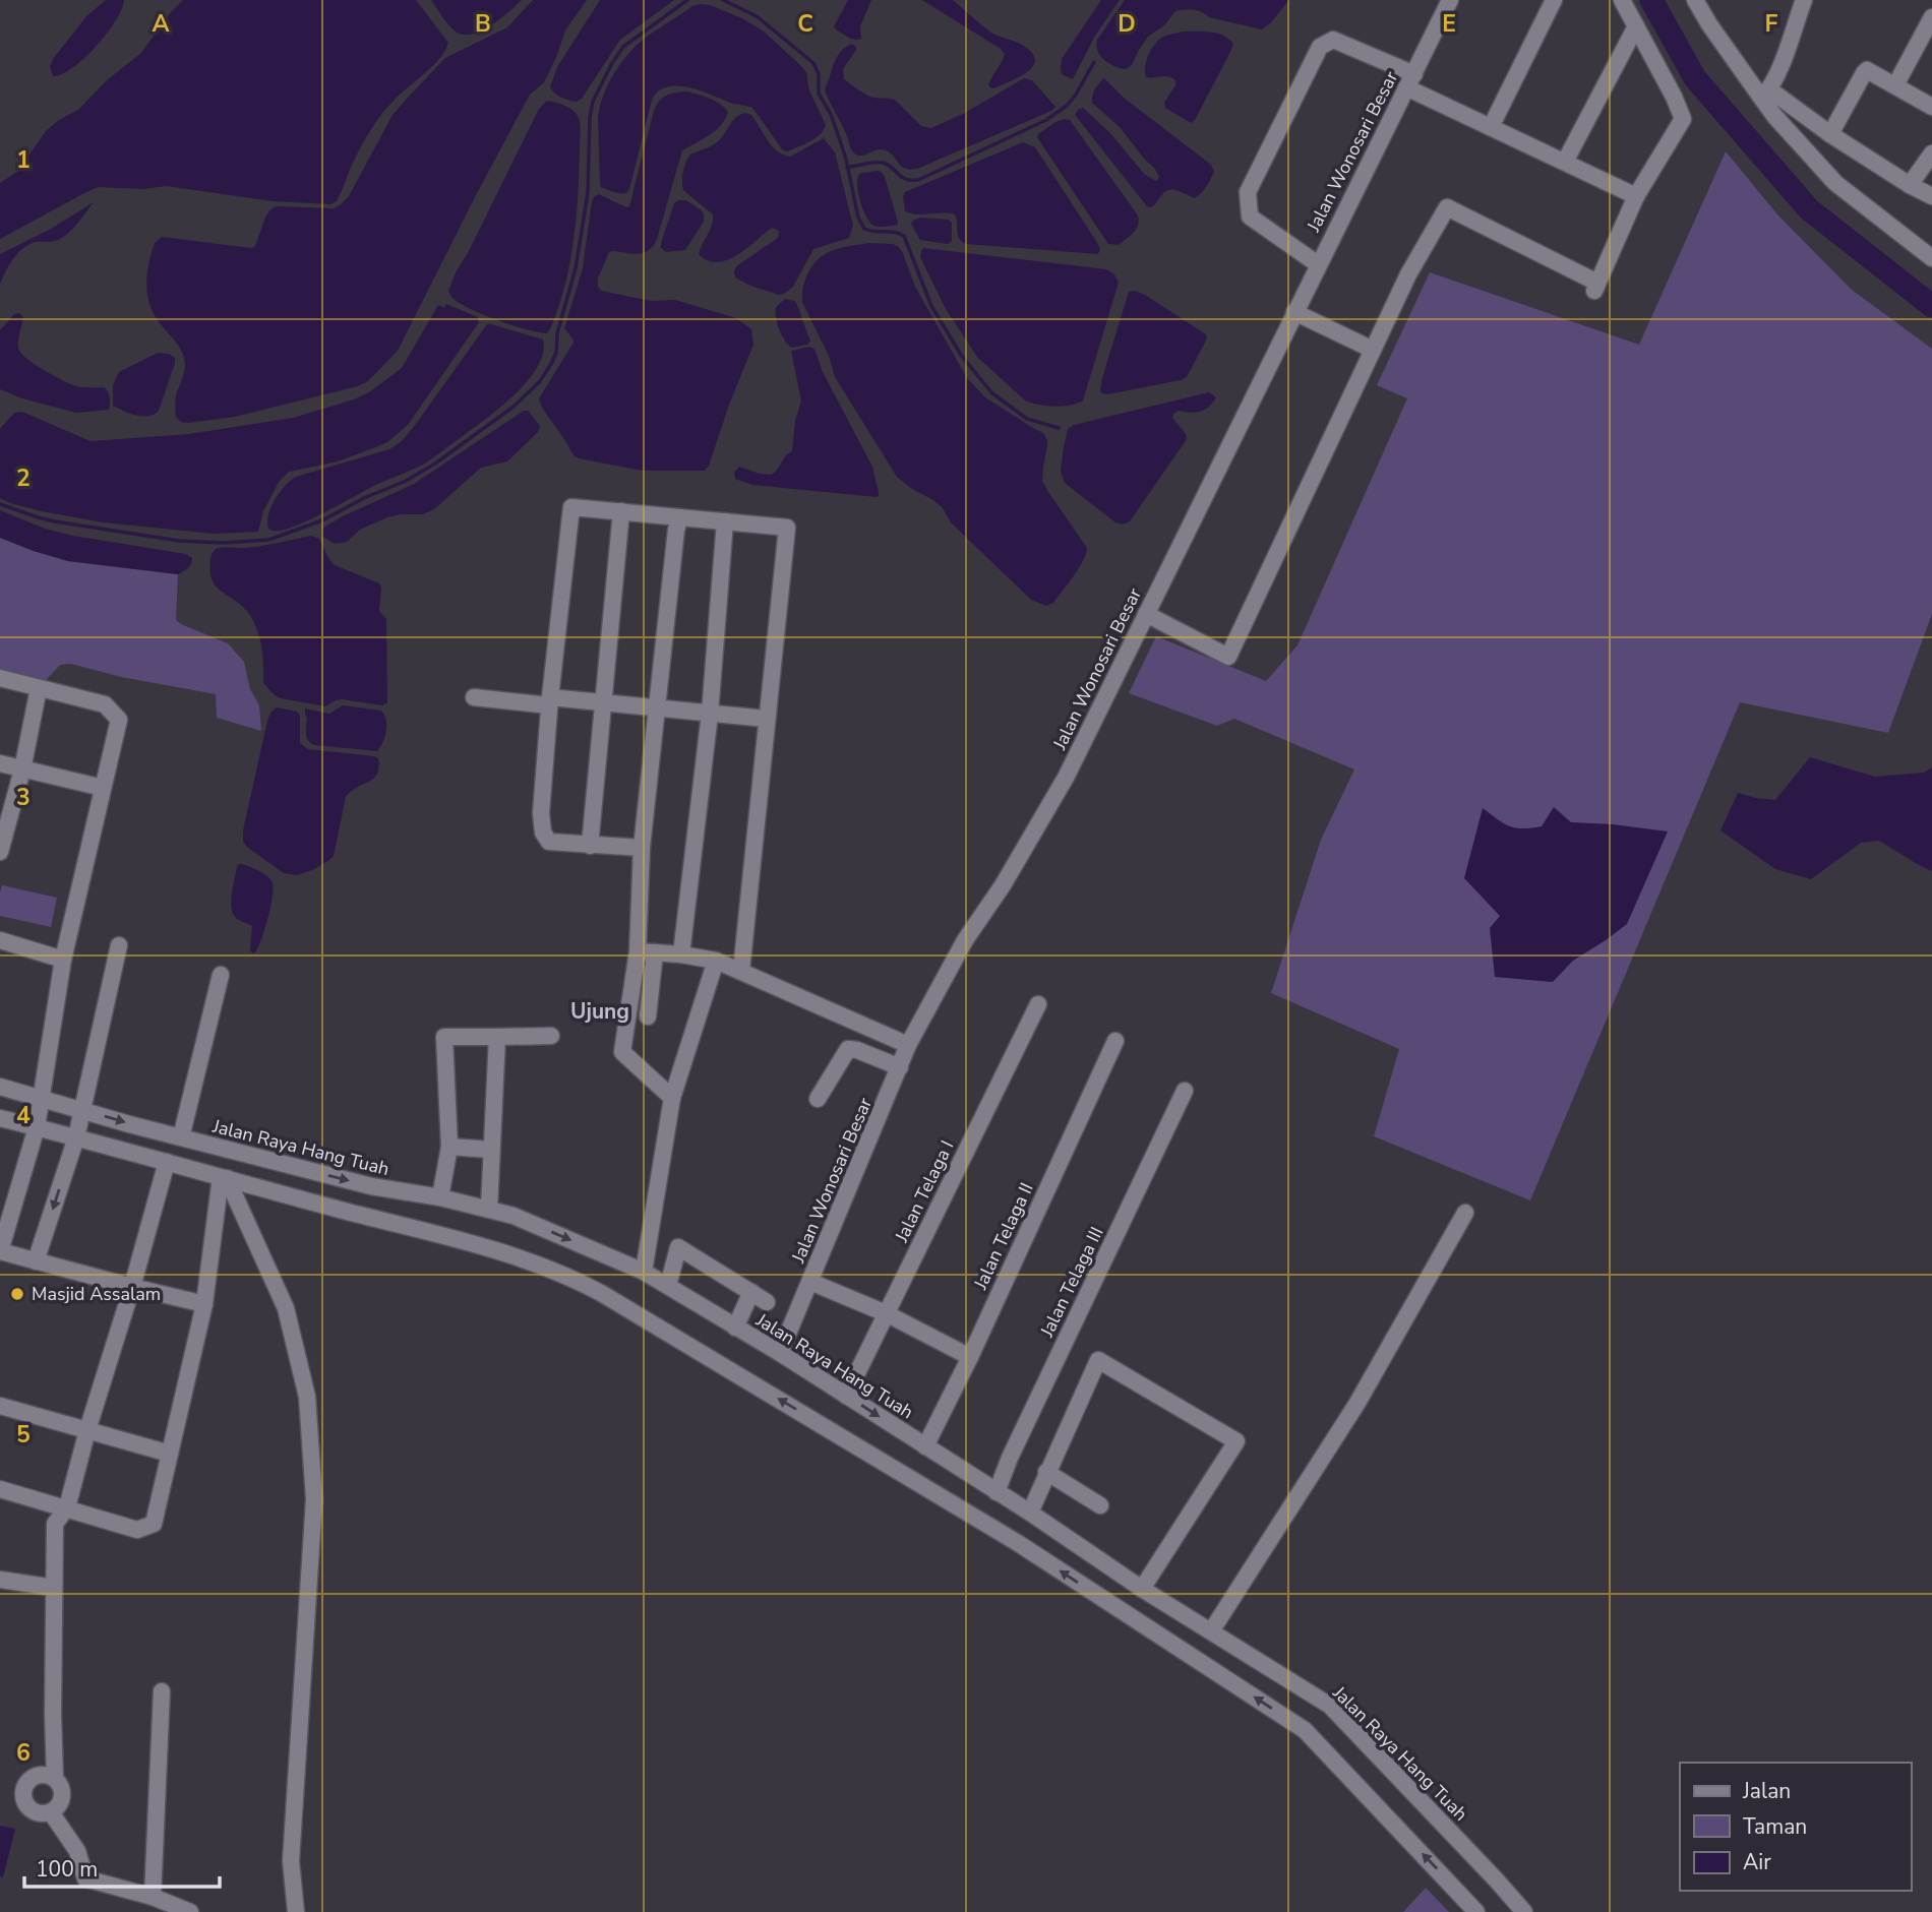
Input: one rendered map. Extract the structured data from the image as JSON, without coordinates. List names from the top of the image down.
{
  "streets": {
    "street": [
      "Jalan Wonosari Besar",
      "Jalan Raya Hang Tuah",
      "Jalan Telaga I",
      "Jalan Telaga II",
      "Jalan Telaga III"
    ]
  },
  "crossings": [
    ["Jalan Wonosari Besar", "Jalan Raya Hang Tuah"],
    ["Jalan Raya Hang Tuah", "Jalan Telaga I"],
    ["Jalan Raya Hang Tuah", "Jalan Telaga II"],
    ["Jalan Raya Hang Tuah", "Jalan Telaga III"]
  ],
  "districts": ["Ujung"],
  "places": ["Masjid Assalam"],
  "legend": ["Jalan", "Taman", "Air"],
  "scale_bar": "100 m",
  "grid": {
    "columns": [
      "A",
      "B",
      "C",
      "D",
      "E",
      "F"
    ],
    "rows": [
      "1",
      "2",
      "3",
      "4",
      "5",
      "6"
    ]
  }
}
